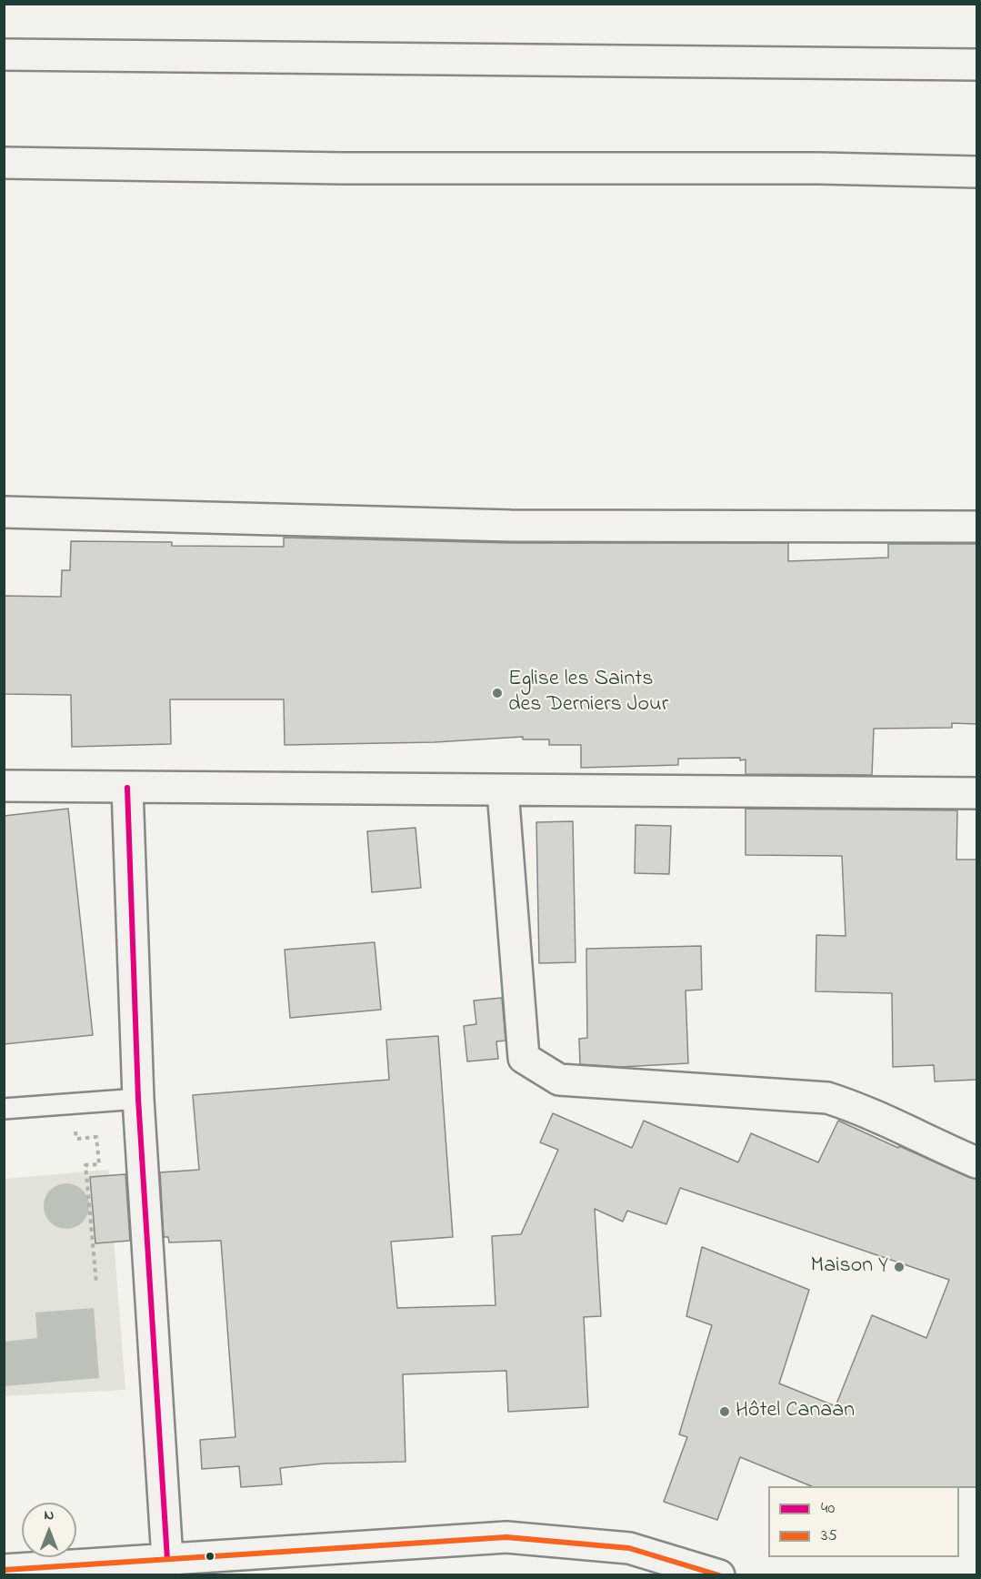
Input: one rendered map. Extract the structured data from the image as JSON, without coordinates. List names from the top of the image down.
{
  "places": ["Eglise les Saints des Derniers Jour", "Maison Y", "Hôtel Canaan"],
  "lines": ["transit line 40", "transit line 35"],
  "legend": ["40", "35"],
  "north": "top"
}
